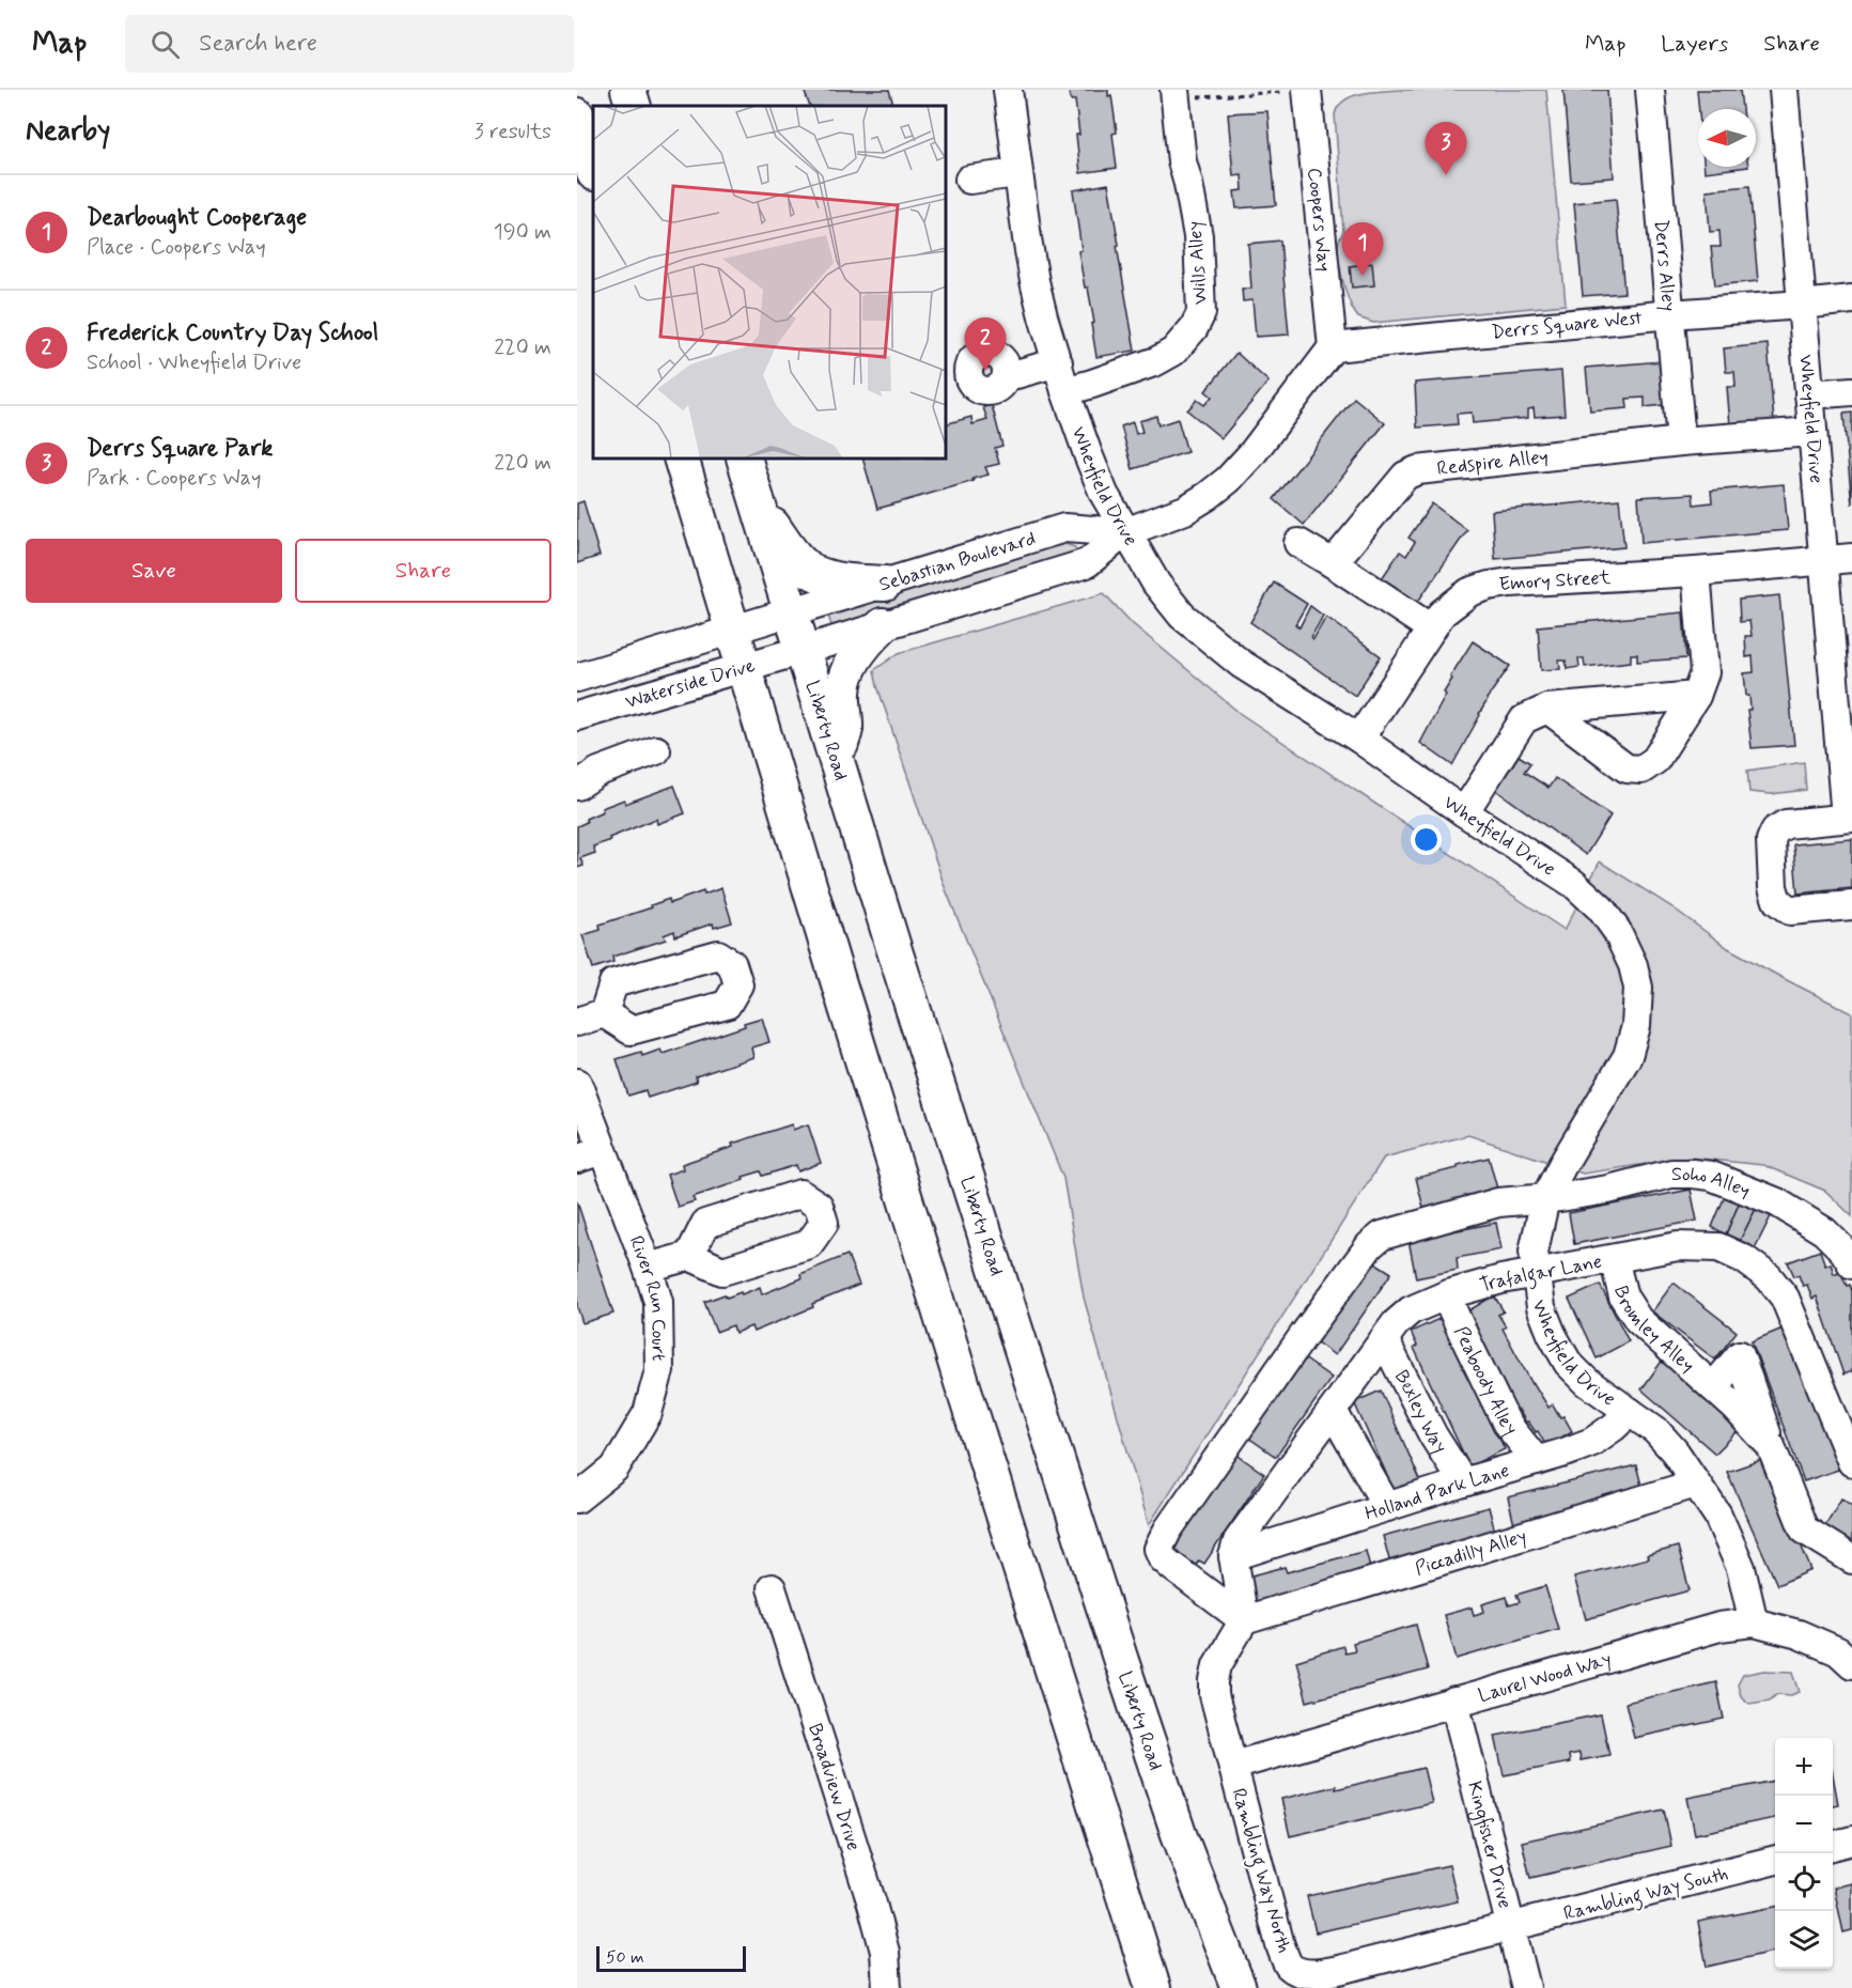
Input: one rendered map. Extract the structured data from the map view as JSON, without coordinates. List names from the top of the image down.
{
  "streets": {
    "main road": ["Liberty Road"],
    "street": [
      "Coopers Way",
      "Wills Alley",
      "Derrs Alley",
      "Derrs Square West",
      "Wheyfield Drive",
      "Redspire Alley",
      "Sebastian Boulevard",
      "Emory Street",
      "Waterside Drive",
      "Soho Alley",
      "Trafalgar Lane",
      "River Run Court",
      "Bromley Alley",
      "Peaboody Alley",
      "Bexley Way",
      "Holland Park Lane",
      "Piccadilly Alley",
      "Laurel Wood Way",
      "Broadview Drive",
      "Kingfisher Drive",
      "Rambling Way North",
      "Rambling Way South"
    ]
  },
  "crossings": [
    ["Coopers Way", "Derrs Square West"],
    ["Coopers Way", "Sebastian Boulevard"],
    ["Wills Alley", "Wheyfield Drive"],
    ["Derrs Alley", "Derrs Square West"],
    ["Derrs Alley", "Redspire Alley"],
    ["Derrs Square West", "Wheyfield Drive"],
    ["Derrs Square West", "Sebastian Boulevard"],
    ["Wheyfield Drive", "Redspire Alley"],
    ["Wheyfield Drive", "Sebastian Boulevard"],
    ["Wheyfield Drive", "Emory Street"],
    ["Wheyfield Drive", "Soho Alley"],
    ["Wheyfield Drive", "Trafalgar Lane"],
    ["Wheyfield Drive", "Holland Park Lane"],
    ["Wheyfield Drive", "Piccadilly Alley"],
    ["Wheyfield Drive", "Laurel Wood Way"],
    ["Sebastian Boulevard", "Waterside Drive"],
    ["Sebastian Boulevard", "Liberty Road"],
    ["Waterside Drive", "Liberty Road"],
    ["Soho Alley", "Piccadilly Alley"],
    ["Soho Alley", "Rambling Way North"],
    ["Trafalgar Lane", "Bromley Alley"],
    ["Trafalgar Lane", "Peaboody Alley"],
    ["Trafalgar Lane", "Bexley Way"],
    ["Trafalgar Lane", "Holland Park Lane"],
    ["Peaboody Alley", "Holland Park Lane"],
    ["Bexley Way", "Holland Park Lane"],
    ["Piccadilly Alley", "Rambling Way North"],
    ["Laurel Wood Way", "Kingfisher Drive"],
    ["Laurel Wood Way", "Rambling Way North"],
    ["Kingfisher Drive", "Rambling Way North"],
    ["Kingfisher Drive", "Rambling Way South"],
    ["Rambling Way North", "Rambling Way South"]
  ],
  "scale_bar": "50 m",
  "north": "left",
  "page": {
    "header": "Map",
    "search": "Search here",
    "nav": ["Map", "Layers", "Share"],
    "heading": ["Nearby", "3 results"],
    "pins": ["3", "1", "2"],
    "list": [
      {
        "mark": "1",
        "name": "Dearbought Cooperage",
        "note": "Place · Coopers Way",
        "value": "190 m"
      },
      {
        "mark": "2",
        "name": "Frederick Country Day School",
        "note": "School · Wheyfield Drive",
        "value": "220 m"
      },
      {
        "mark": "3",
        "name": "Derrs Square Park",
        "note": "Park · Coopers Way",
        "value": "220 m"
      }
    ],
    "buttons": ["Save", "Share"],
    "map_buttons": ["+", "−"],
    "scale": "50 m"
  }
}
